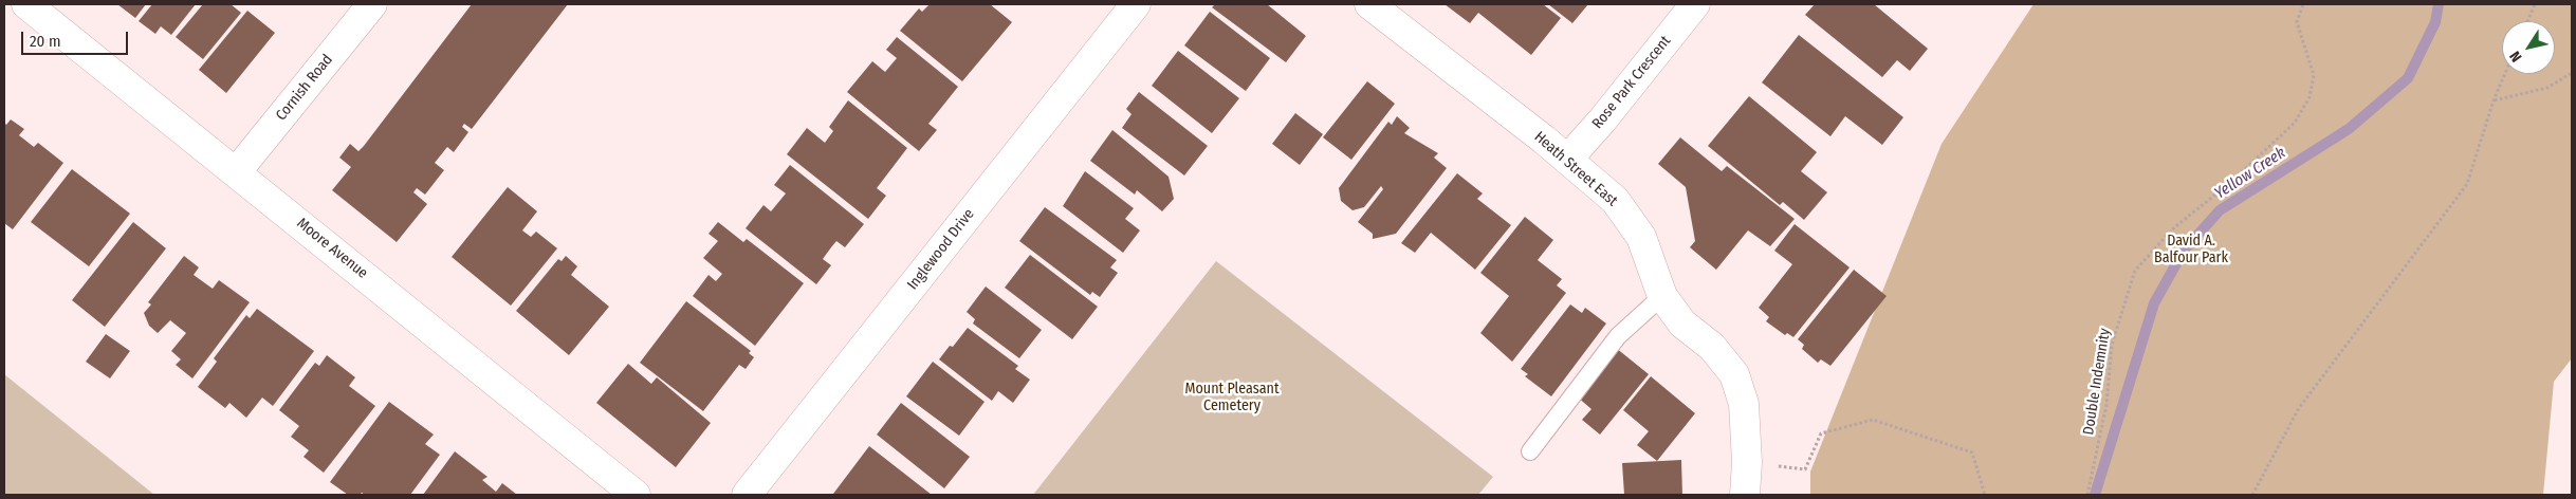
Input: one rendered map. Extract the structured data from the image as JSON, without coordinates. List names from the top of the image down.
{
  "streets": {
    "street": [
      "Rose Park Crescent",
      "Cornish Road",
      "Heath Street East",
      "Moore Avenue",
      "Inglewood Drive"
    ],
    "path": ["Double Indemnity"]
  },
  "crossings": [
    ["Rose Park Crescent", "Heath Street East"],
    ["Cornish Road", "Moore Avenue"]
  ],
  "water": ["Yellow Creek"],
  "parks": ["David A. Balfour Park", "Mount Pleasant Cemetery"],
  "scale_bar": "20 m",
  "north": "bottom left"
}
